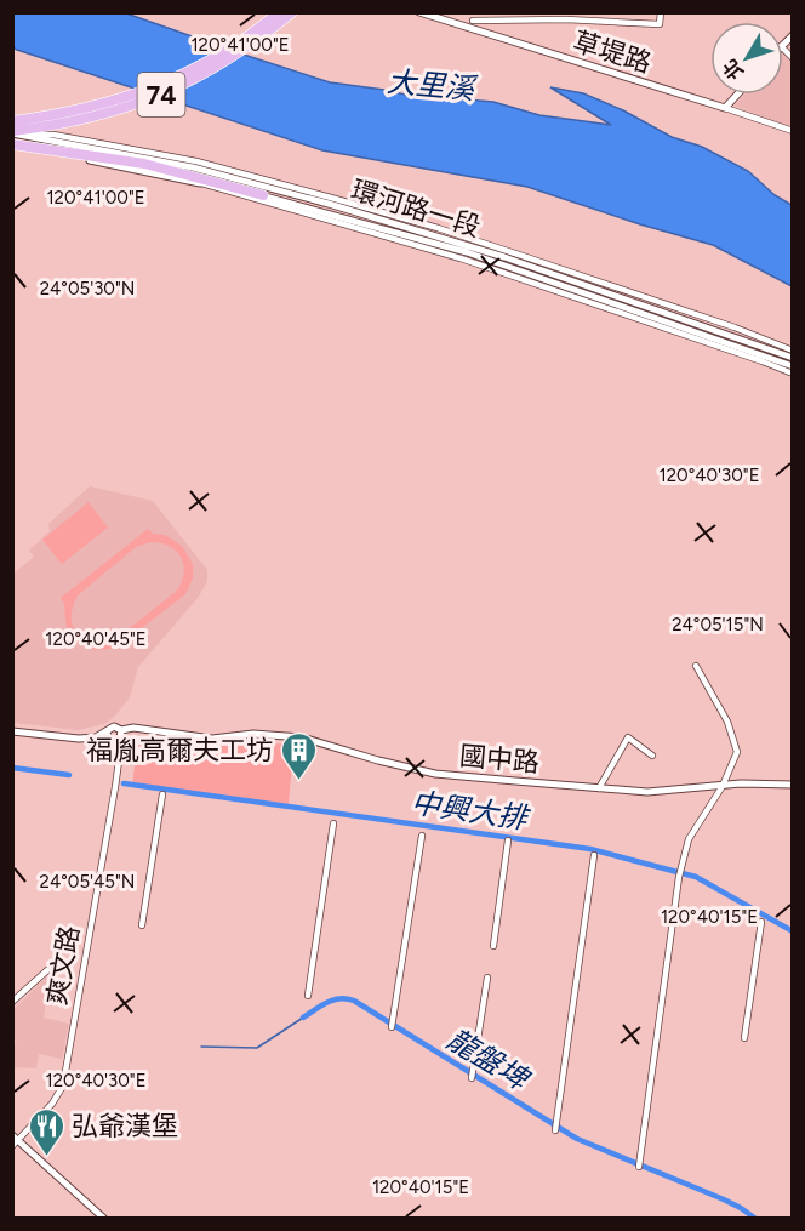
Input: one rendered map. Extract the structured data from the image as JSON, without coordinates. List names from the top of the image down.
{
  "streets": {
    "highway": ["74"],
    "street": [
      "草堤路",
      "環河路一段",
      "國中路",
      "爽文路"
    ]
  },
  "crossings": [
    ["74", "環河路一段"],
    ["國中路", "爽文路"]
  ],
  "water": ["大里溪", "中興大排", "龍盤埤"],
  "places": {
    "building": ["福胤高爾夫工坊"],
    "restaurant": ["弘爺漢堡"]
  },
  "north": "bottom left",
  "coordinates": [
    "120°41'00\"E",
    "24°05'30\"N",
    "120°40'30\"E",
    "24°05'15\"N",
    "120°40'45\"E",
    "24°05'45\"N",
    "120°40'15\"E"
  ]
}
